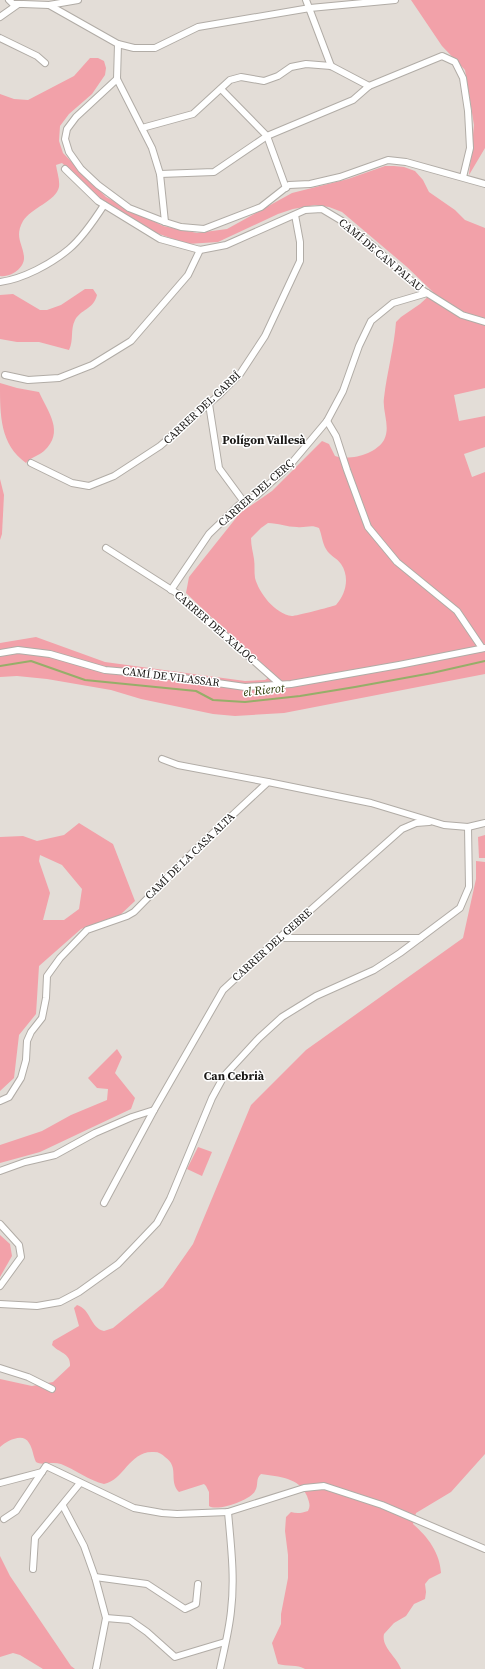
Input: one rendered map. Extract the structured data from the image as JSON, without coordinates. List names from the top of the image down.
{
  "streets": {
    "street": [
      "CAMÍ DE CAN PALAU",
      "CARRER DEL GARBÍ",
      "CARRER DEL CERÇ",
      "CARRER DEL XALOC",
      "CAMÍ DE VILASSAR",
      "CAMÍ DE LA CASA ALTA",
      "CARRER DEL GEBRE"
    ]
  },
  "crossings": [
    ["CAMÍ DE CAN PALAU", "CARRER DEL GARBÍ"],
    ["CAMÍ DE CAN PALAU", "CARRER DEL CERÇ"],
    ["CARRER DEL CERÇ", "CARRER DEL XALOC"],
    ["CARRER DEL XALOC", "CAMÍ DE VILASSAR"]
  ],
  "districts": ["Polígon Vallesà", "Can Cebrià"],
  "water": ["el Rierot"]
}
